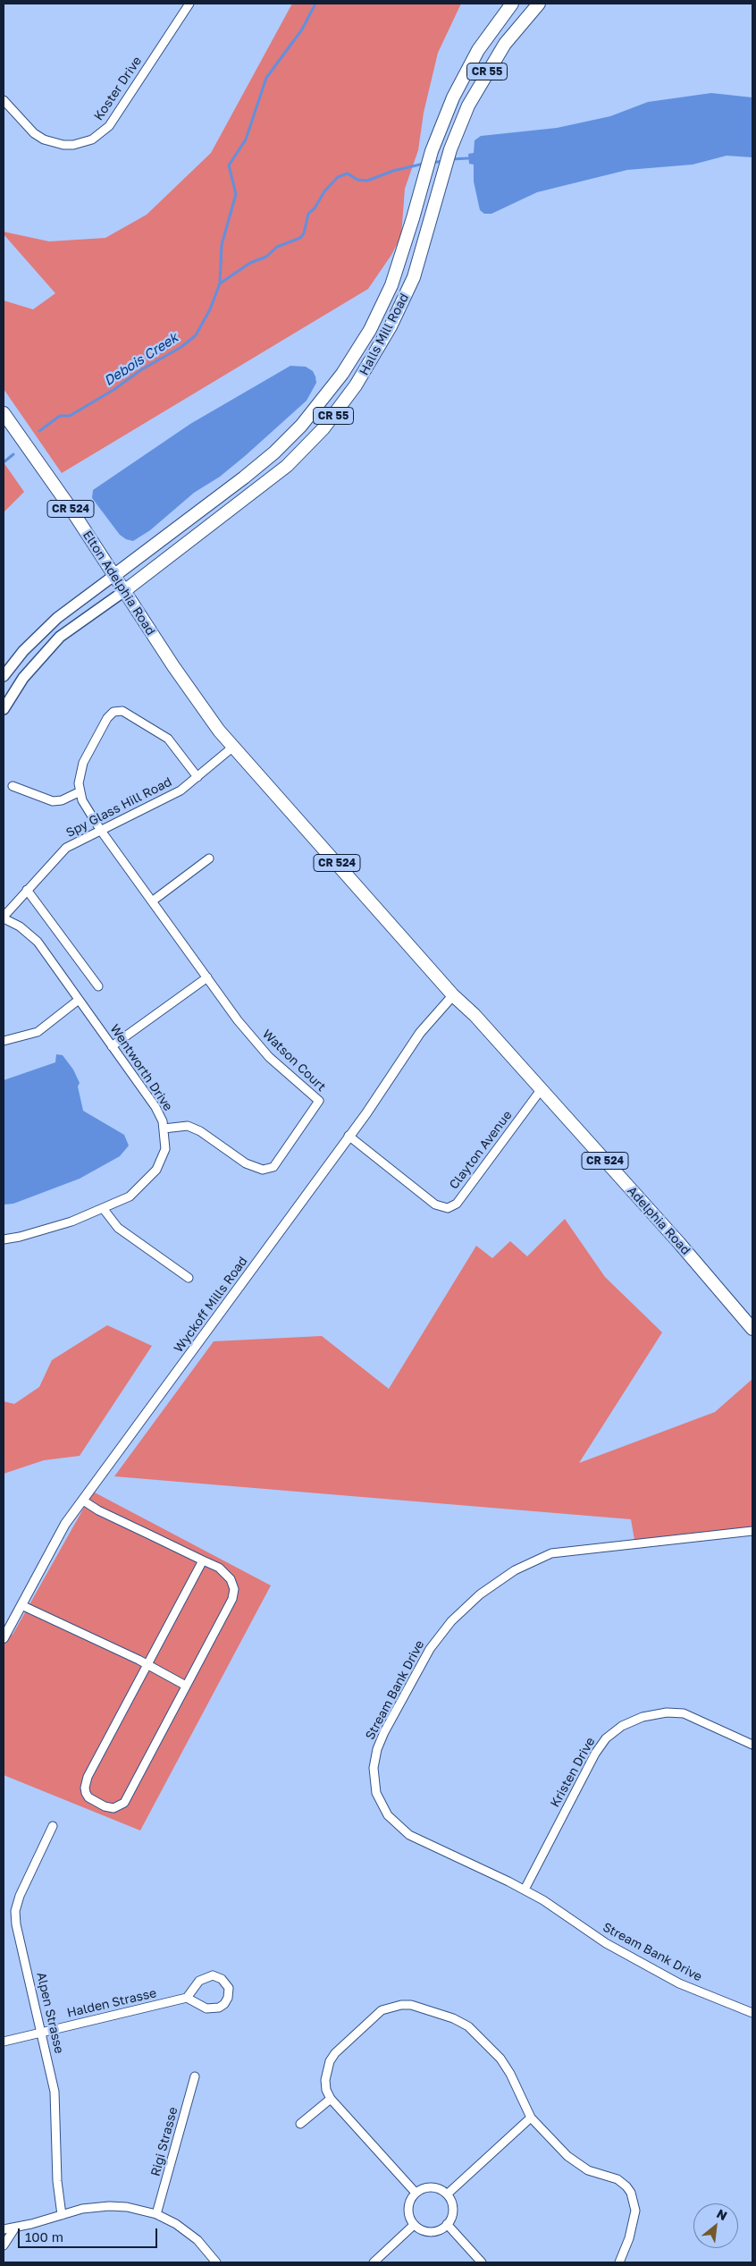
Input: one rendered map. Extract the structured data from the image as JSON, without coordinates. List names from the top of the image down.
{
  "streets": {
    "main road": [
      "CR 55",
      "Halls Mill Road",
      "CR 524",
      "Elton Adelphia Road",
      "Adelphia Road"
    ],
    "street": [
      "Koster Drive",
      "Spy Glass Hill Road",
      "Watson Court",
      "Wentworth Drive",
      "Clayton Avenue",
      "Wyckoff Mills Road",
      "Stream Bank Drive",
      "Kristen Drive",
      "Halden Strasse",
      "Alpen Strasse",
      "Rigi Strasse"
    ]
  },
  "crossings": [
    ["Halls Mill Road", "Elton Adelphia Road"],
    ["CR 524", "Elton Adelphia Road"],
    ["CR 524", "Spy Glass Hill Road"],
    ["CR 524", "Adelphia Road"],
    ["CR 524", "Wyckoff Mills Road"],
    ["Elton Adelphia Road", "Spy Glass Hill Road"],
    ["Spy Glass Hill Road", "Watson Court"],
    ["Spy Glass Hill Road", "Wentworth Drive"],
    ["Watson Court", "Wentworth Drive"],
    ["Clayton Avenue", "Adelphia Road"],
    ["Clayton Avenue", "Wyckoff Mills Road"],
    ["Adelphia Road", "Wyckoff Mills Road"],
    ["Stream Bank Drive", "Kristen Drive"],
    ["Halden Strasse", "Alpen Strasse"]
  ],
  "water": ["Debois Creek"],
  "scale_bar": "100 m",
  "north": "top right"
}
